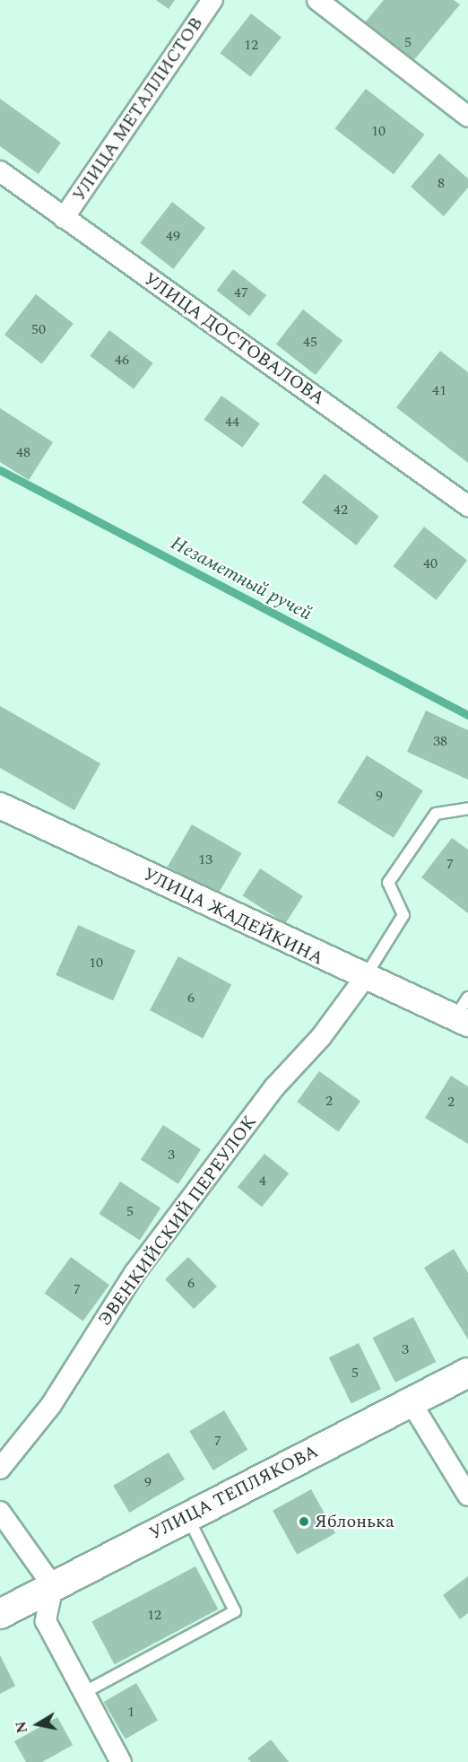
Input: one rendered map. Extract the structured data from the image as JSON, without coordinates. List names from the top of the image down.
{
  "streets": {
    "main road": ["УЛИЦА ТЕПЛЯКОВА"],
    "street": [
      "УЛИЦА МЕТАЛЛИСТОВ",
      "УЛИЦА ДОСТОВАЛОВА",
      "УЛИЦА ЖАДЕЙКИНА",
      "ЭВЕНКИЙСКИЙ ПЕРЕУЛОК"
    ]
  },
  "crossings": [
    ["УЛИЦА МЕТАЛЛИСТОВ", "УЛИЦА ДОСТОВАЛОВА"],
    ["УЛИЦА ЖАДЕЙКИНА", "ЭВЕНКИЙСКИЙ ПЕРЕУЛОК"]
  ],
  "water": ["Незаметный ручей"],
  "places": ["Яблонька"],
  "house_numbers": [
    "5",
    "12",
    "10",
    "8",
    "49",
    "47",
    "50",
    "45",
    "46",
    "41",
    "44",
    "48",
    "42",
    "40",
    "38",
    "9",
    "13",
    "7",
    "10",
    "6",
    "2",
    "2",
    "3",
    "4",
    "5",
    "6",
    "7",
    "3",
    "5",
    "7",
    "9",
    "12",
    "1"
  ],
  "north": "left"
}
